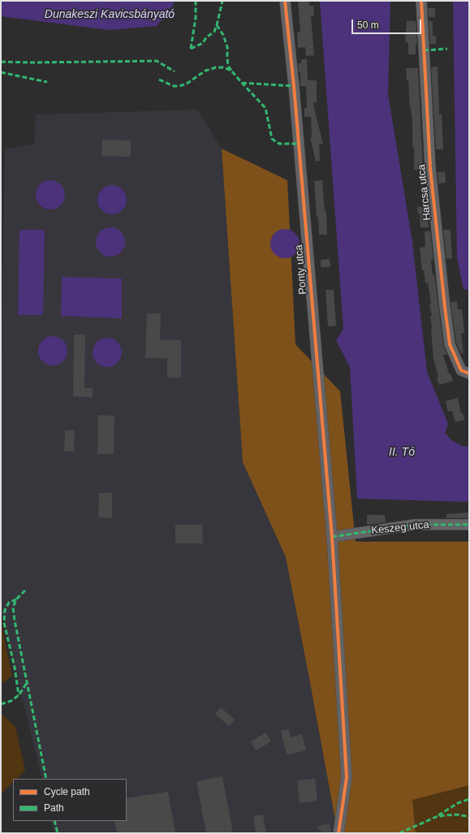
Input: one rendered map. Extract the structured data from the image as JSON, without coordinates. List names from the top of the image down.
{
  "streets": {
    "street": ["Harcsa utca", "Ponty utca", "Keszeg utca"]
  },
  "crossings": [
    ["Ponty utca", "Keszeg utca"]
  ],
  "water": ["Dunakeszi Kavicsbányató", "II. Tó"],
  "legend": ["Cycle path", "Path"],
  "scale_bar": "50 m"
}
